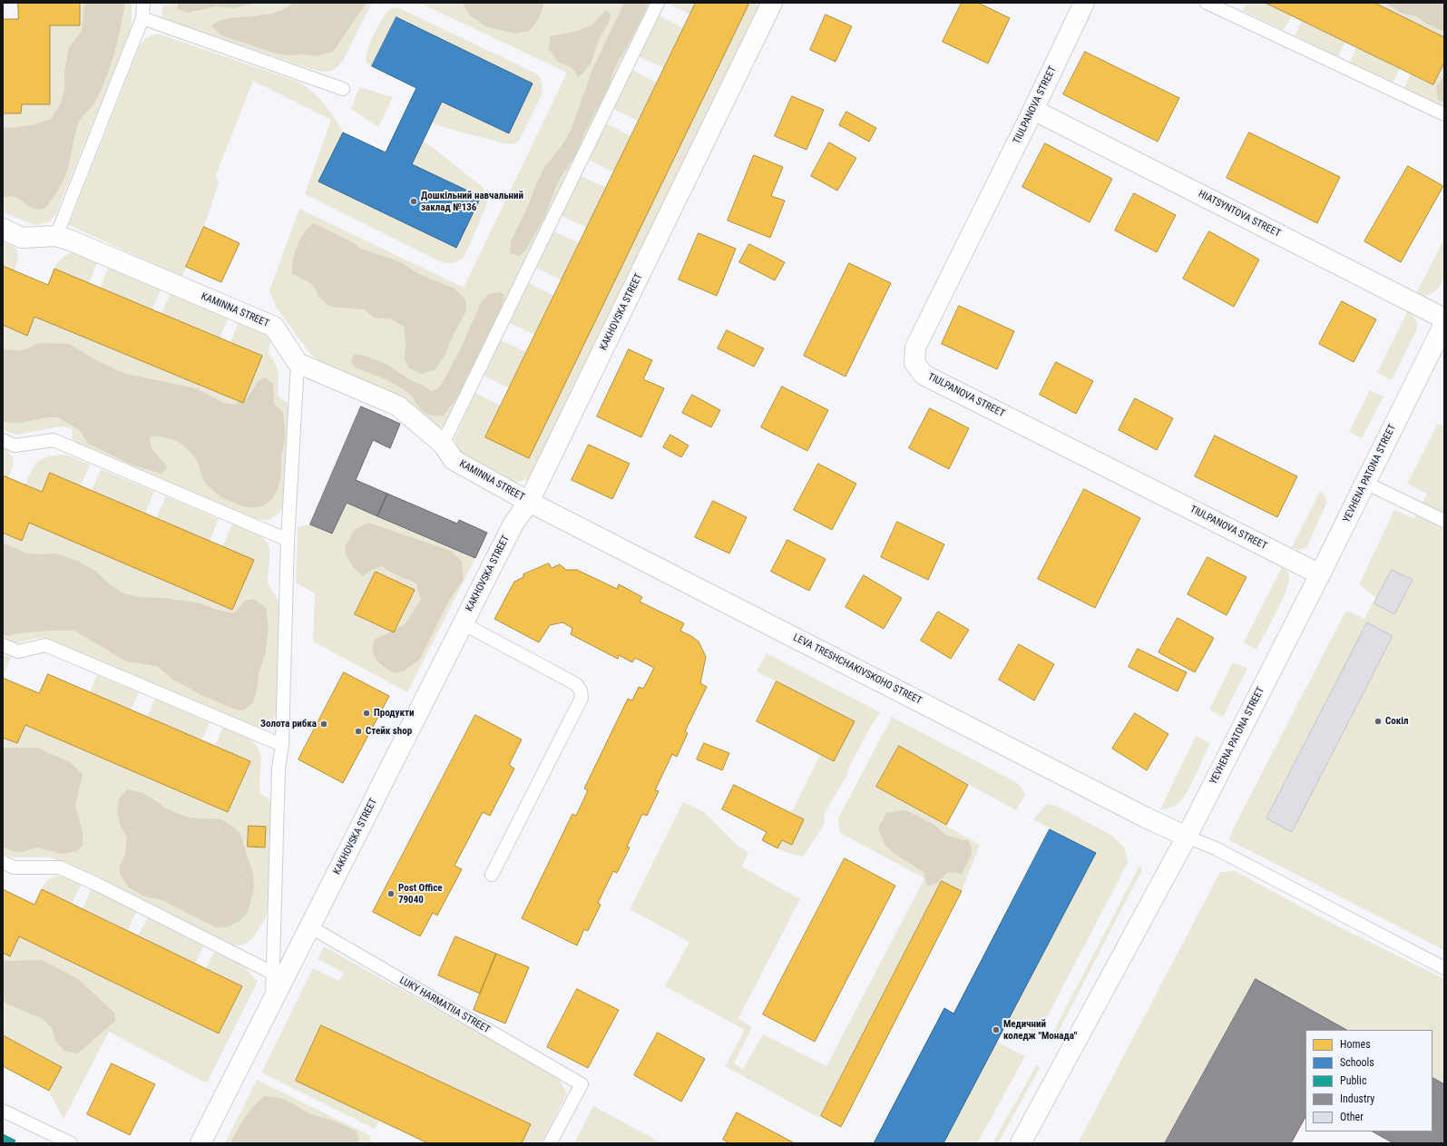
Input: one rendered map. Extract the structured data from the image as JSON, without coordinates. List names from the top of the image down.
{
  "streets": {
    "street": [
      "TIULPANOVA STREET",
      "HIATSYNTOVA STREET",
      "KAMINNA STREET",
      "KAKHOVSKA STREET",
      "YEVHENA PATONA STREET",
      "LEVA TRESHCHAKIVSKOHO STREET"
    ],
    "lane": ["LUKY HARMATIIA STREET"]
  },
  "crossings": [
    ["TIULPANOVA STREET", "HIATSYNTOVA STREET"],
    ["TIULPANOVA STREET", "YEVHENA PATONA STREET"],
    ["KAMINNA STREET", "KAKHOVSKA STREET"],
    ["KAMINNA STREET", "LEVA TRESHCHAKIVSKOHO STREET"],
    ["KAKHOVSKA STREET", "LEVA TRESHCHAKIVSKOHO STREET"],
    ["KAKHOVSKA STREET", "LUKY HARMATIIA STREET"],
    ["YEVHENA PATONA STREET", "LEVA TRESHCHAKIVSKOHO STREET"]
  ],
  "places": [
    "Дошкільний навчальний заклад №136",
    "Продукти",
    "Сокіл",
    "Золота рибка",
    "Стейк shop",
    "Post Office 79040",
    "Медичний коледж \"Монада\""
  ],
  "legend": [
    "Homes",
    "Schools",
    "Public",
    "Industry",
    "Other"
  ]
}
